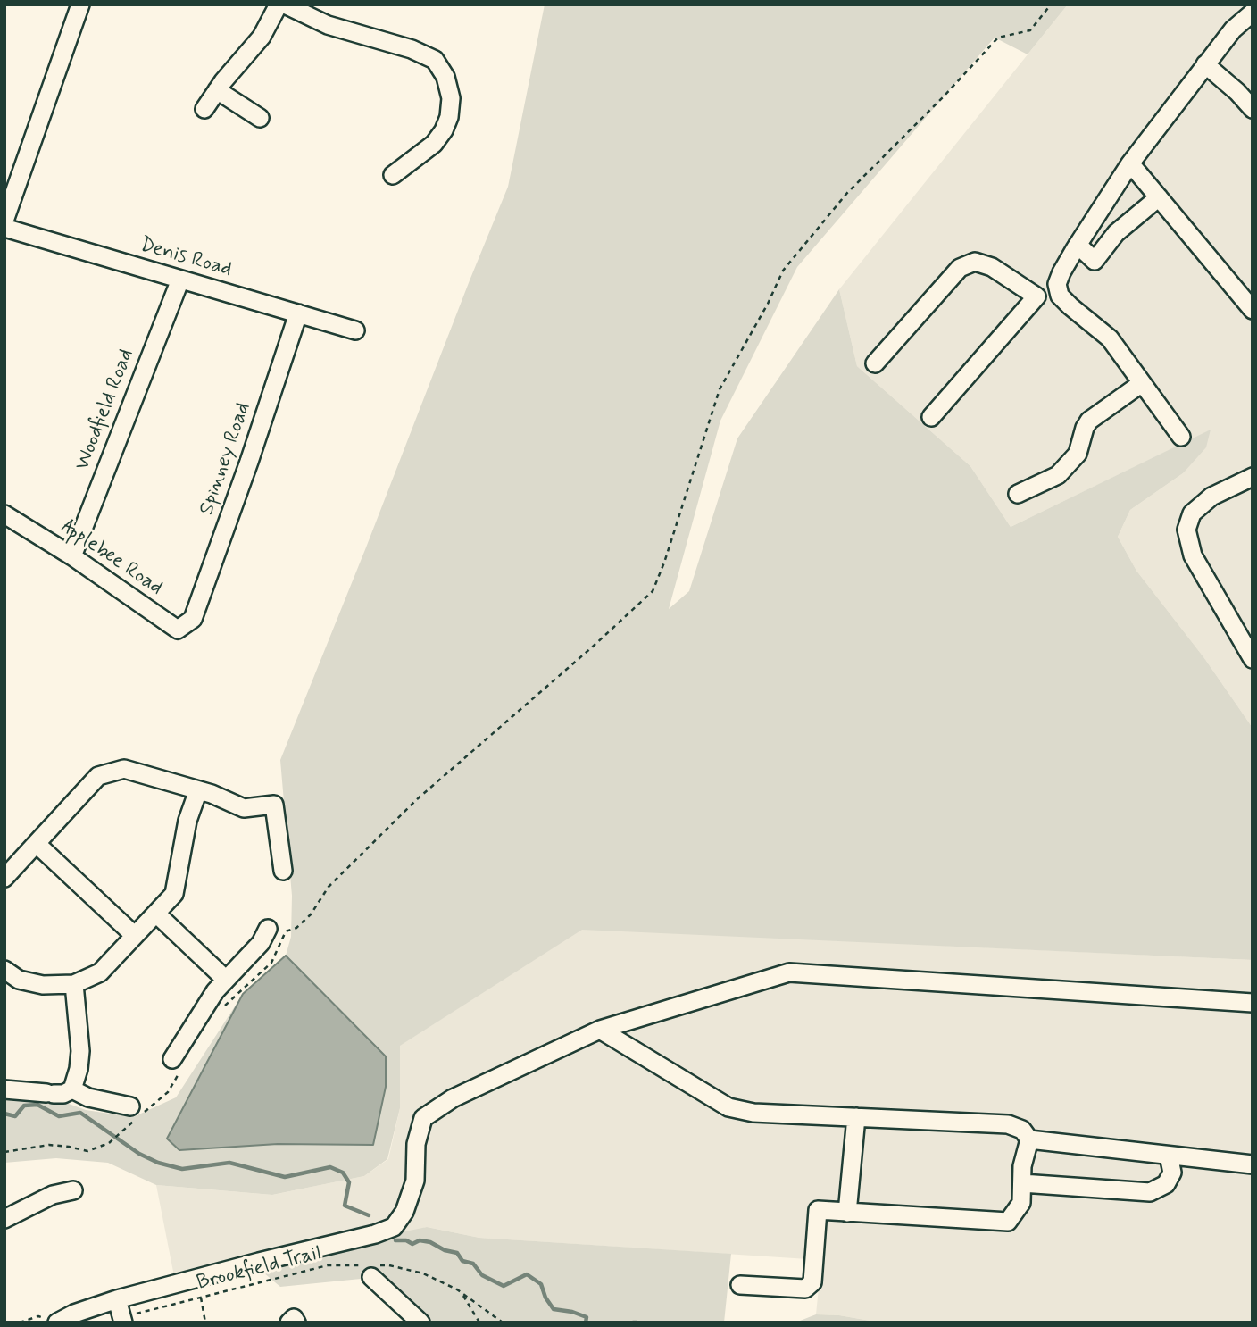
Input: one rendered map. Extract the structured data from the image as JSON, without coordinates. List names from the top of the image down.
{
  "streets": {
    "street": [
      "Denis Road",
      "Woodfield Road",
      "Spinney Road",
      "Applebee Road"
    ],
    "path": ["Brookfield Trail"]
  },
  "crossings": [
    ["Denis Road", "Woodfield Road"],
    ["Denis Road", "Spinney Road"],
    ["Woodfield Road", "Applebee Road"],
    ["Spinney Road", "Applebee Road"]
  ]
}
